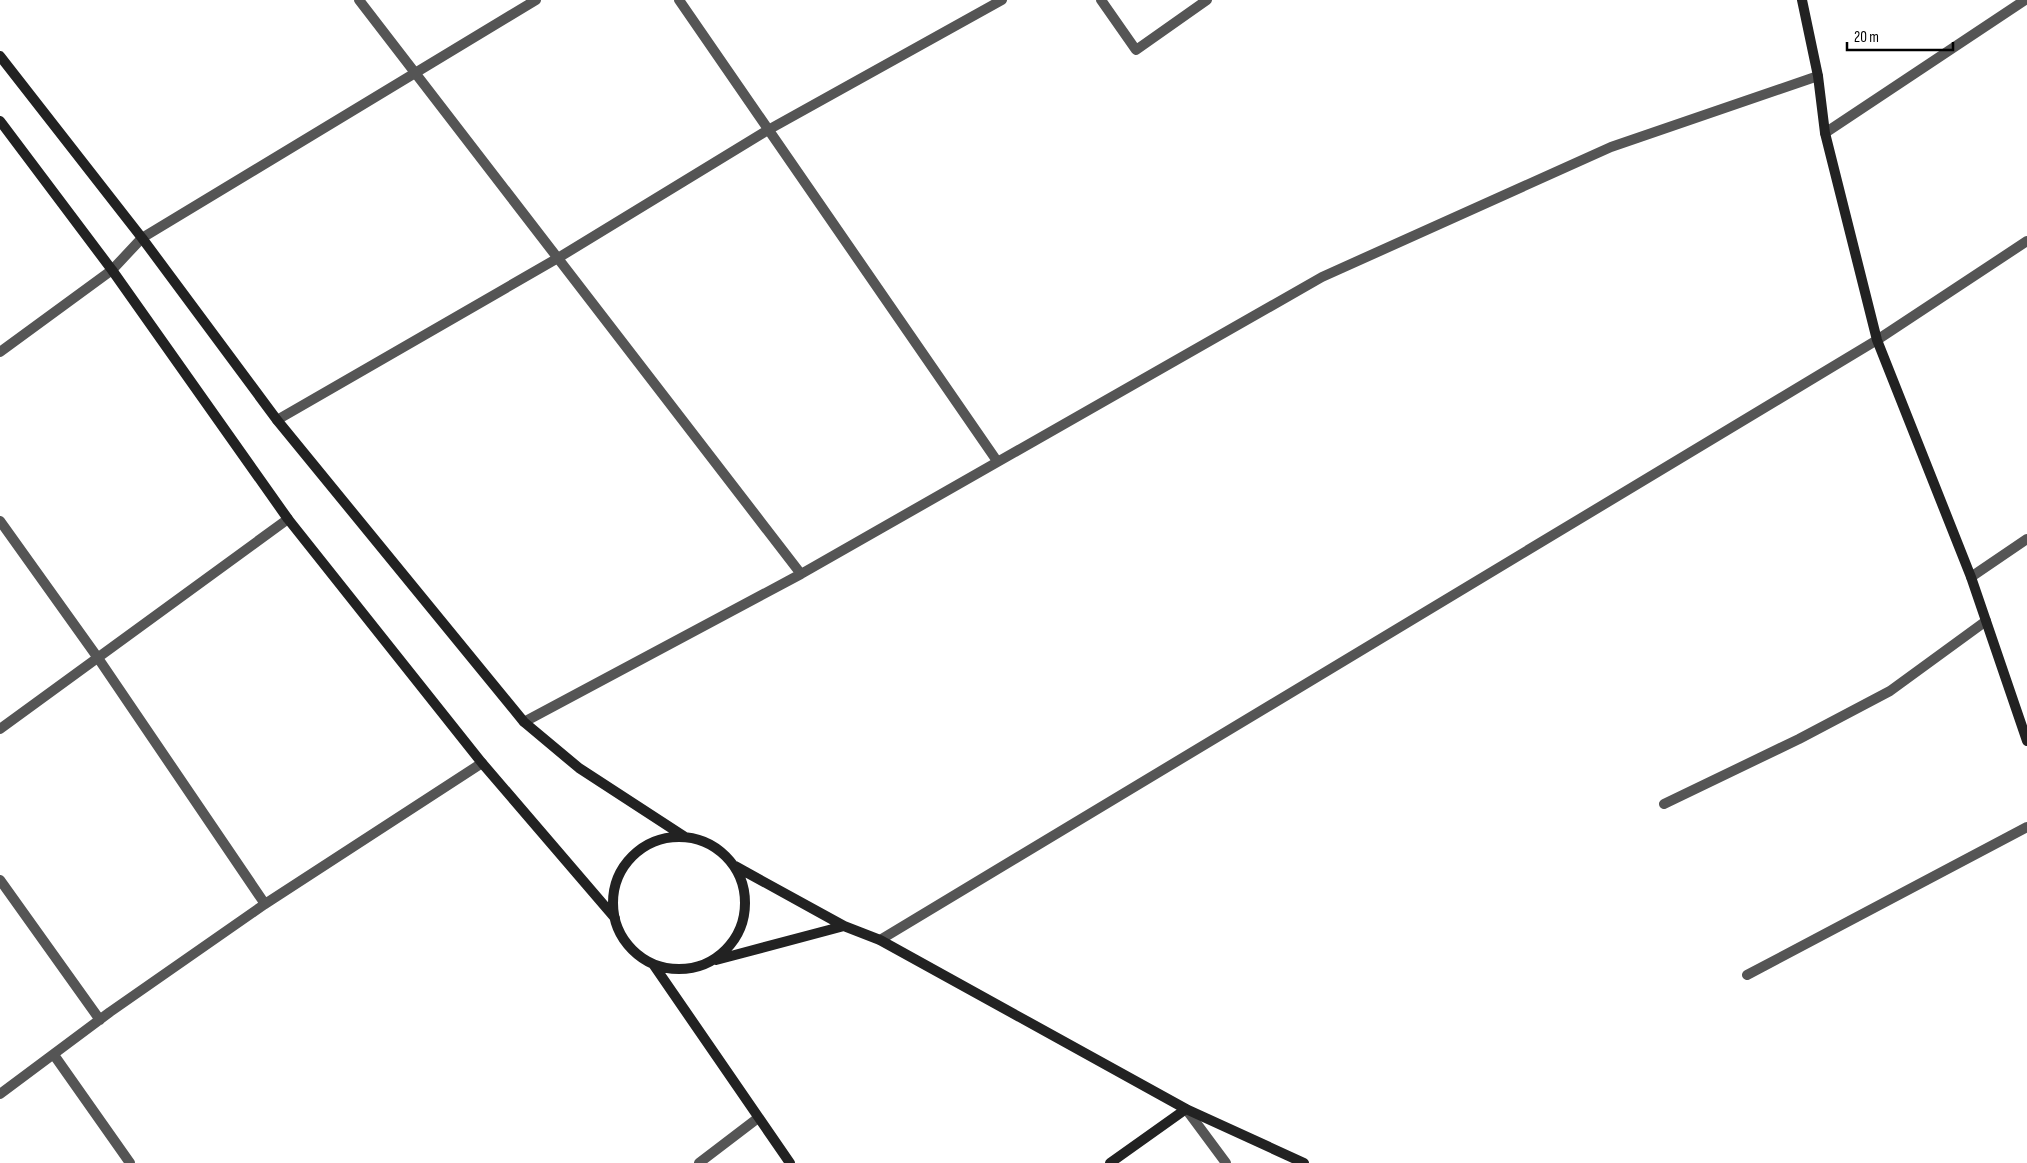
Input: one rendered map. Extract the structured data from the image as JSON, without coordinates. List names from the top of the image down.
{
  "scale_bar": "20 m"
}
